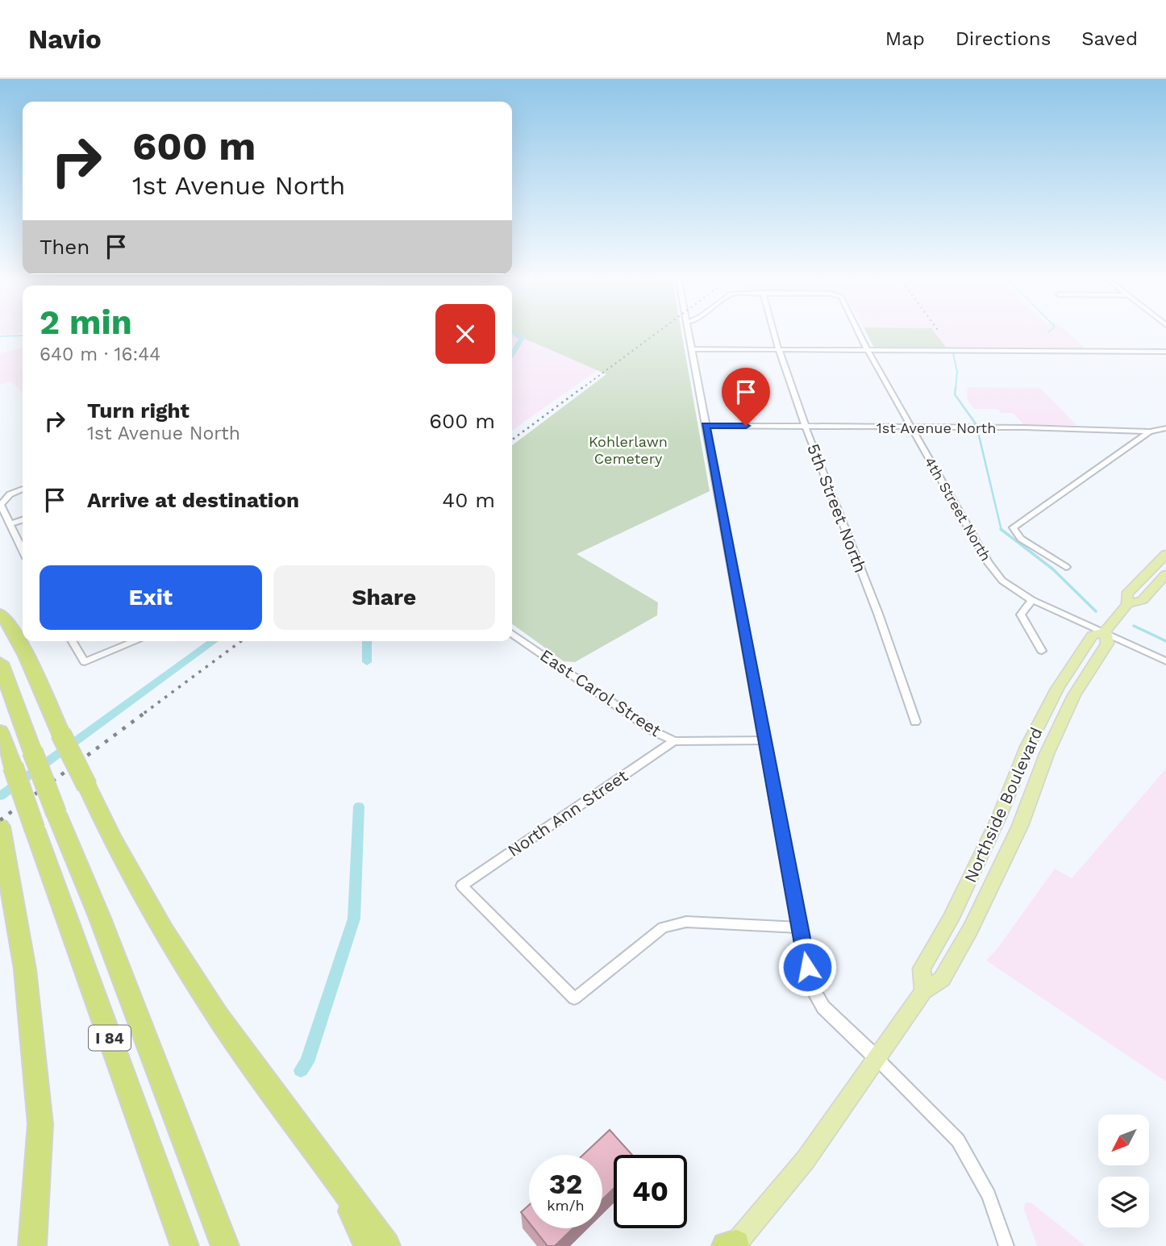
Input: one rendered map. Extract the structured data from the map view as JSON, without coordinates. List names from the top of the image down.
{
  "streets": {
    "highway": ["I 84"],
    "main road": ["Northside Boulevard"],
    "street": [
      "1st Avenue North",
      "5th Street North",
      "4th Street North",
      "East Carol Street",
      "North Ann Street"
    ]
  },
  "crossings": [
    ["1st Avenue North", "5th Street North"],
    ["1st Avenue North", "4th Street North"],
    ["4th Street North", "Northside Boulevard"],
    ["East Carol Street", "North Ann Street"]
  ],
  "parks": ["Kohlerlawn Cemetery"],
  "north": "bottom left",
  "page": {
    "header": "Navio",
    "nav": ["Map", "Directions", "Saved"],
    "turn": ["600 m", "1st Avenue North"],
    "then": "Then",
    "heading": ["2 min", "640 m · 16:44"],
    "list": [
      {
        "name": "Turn right",
        "note": "1st Avenue North",
        "value": "600 m"
      },
      {
        "name": "Arrive at destination",
        "value": "40 m"
      }
    ],
    "buttons": ["Exit", "Share"],
    "speed": "32 km/h",
    "limit": "40"
  }
}
